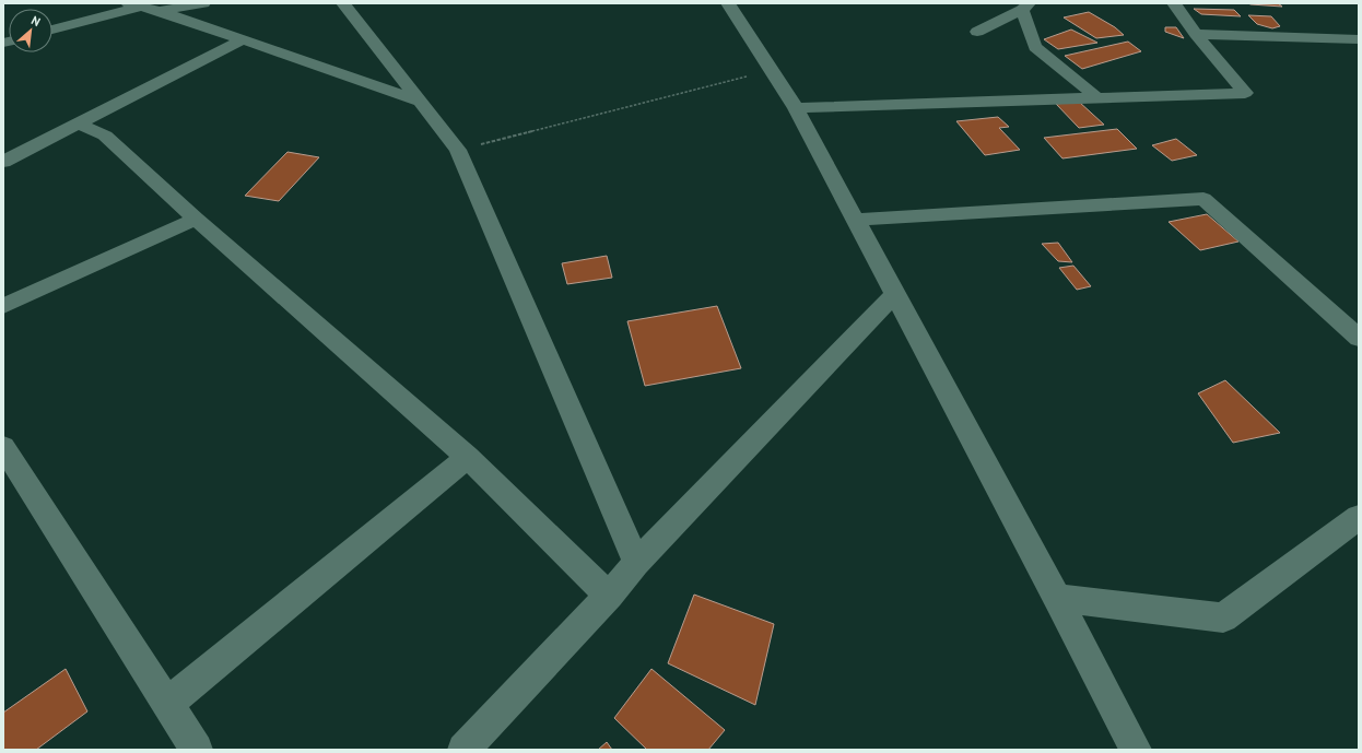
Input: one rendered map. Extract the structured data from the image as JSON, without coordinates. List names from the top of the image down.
{
  "north": "top right"
}
